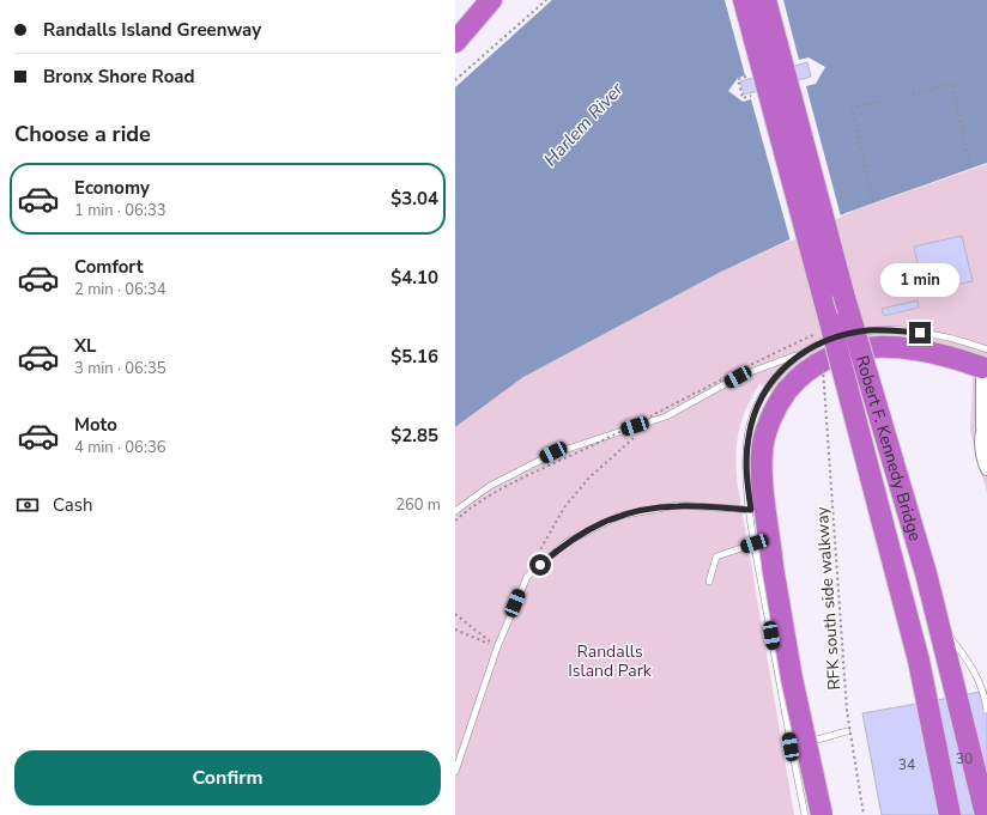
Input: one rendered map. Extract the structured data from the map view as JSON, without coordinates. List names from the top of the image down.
{
  "streets": {
    "highway": ["Robert F. Kennedy Bridge"],
    "path": ["RFK south side walkway"]
  },
  "water": ["Harlem River"],
  "parks": ["Randalls Island Park"],
  "house_numbers": ["30", "34"],
  "page": {
    "banner": ["Randalls Island Greenway", "Bronx Shore Road"],
    "heading": "Choose a ride",
    "list": [
      {
        "name": "Economy",
        "note": "1 min · 06:33",
        "value": "$3.04"
      },
      {
        "name": "Comfort",
        "note": "2 min · 06:34",
        "value": "$4.10"
      },
      {
        "name": "XL",
        "note": "3 min · 06:35",
        "value": "$5.16"
      },
      {
        "name": "Moto",
        "note": "4 min · 06:36",
        "value": "$2.85"
      }
    ],
    "bubble": "1 min",
    "pay": ["Cash", "260 m"],
    "buttons": "Confirm"
  }
}
